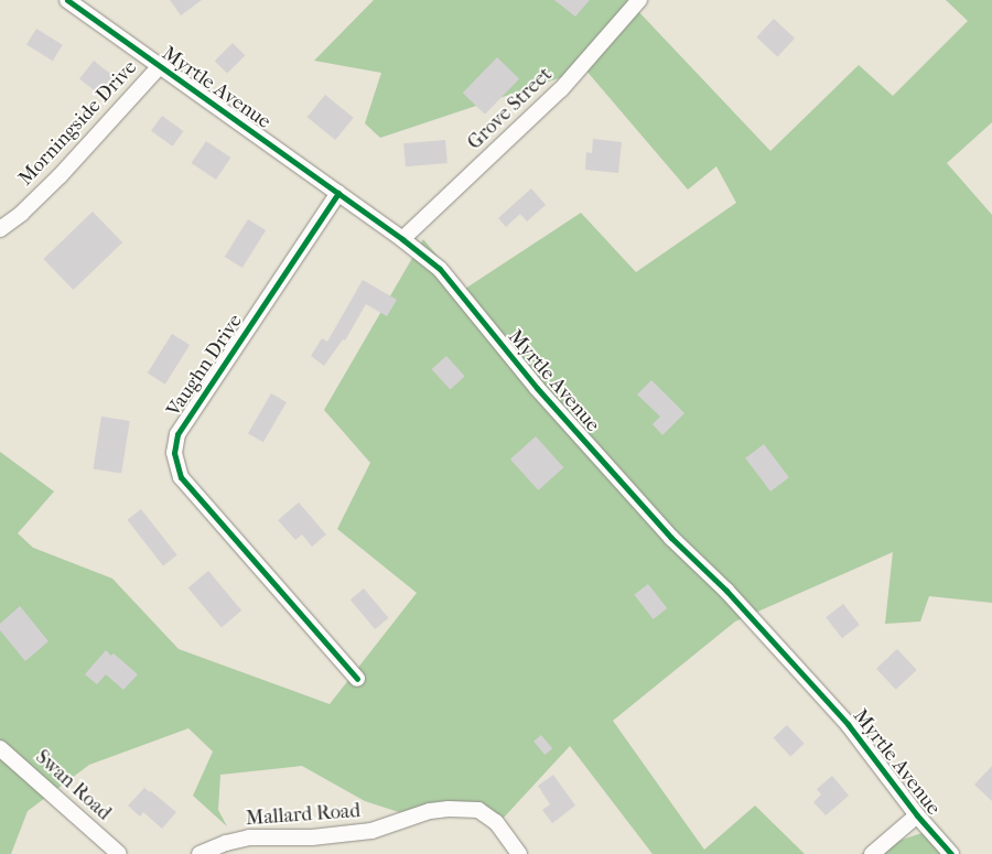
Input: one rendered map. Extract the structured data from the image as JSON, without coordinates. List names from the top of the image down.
{
  "streets": {
    "street": [
      "Myrtle Avenue",
      "Grove Street",
      "Morningside Drive",
      "Vaughn Drive",
      "Swan Road",
      "Mallard Road"
    ]
  },
  "crossings": [
    ["Myrtle Avenue", "Grove Street"],
    ["Myrtle Avenue", "Morningside Drive"],
    ["Myrtle Avenue", "Vaughn Drive"]
  ]
}
